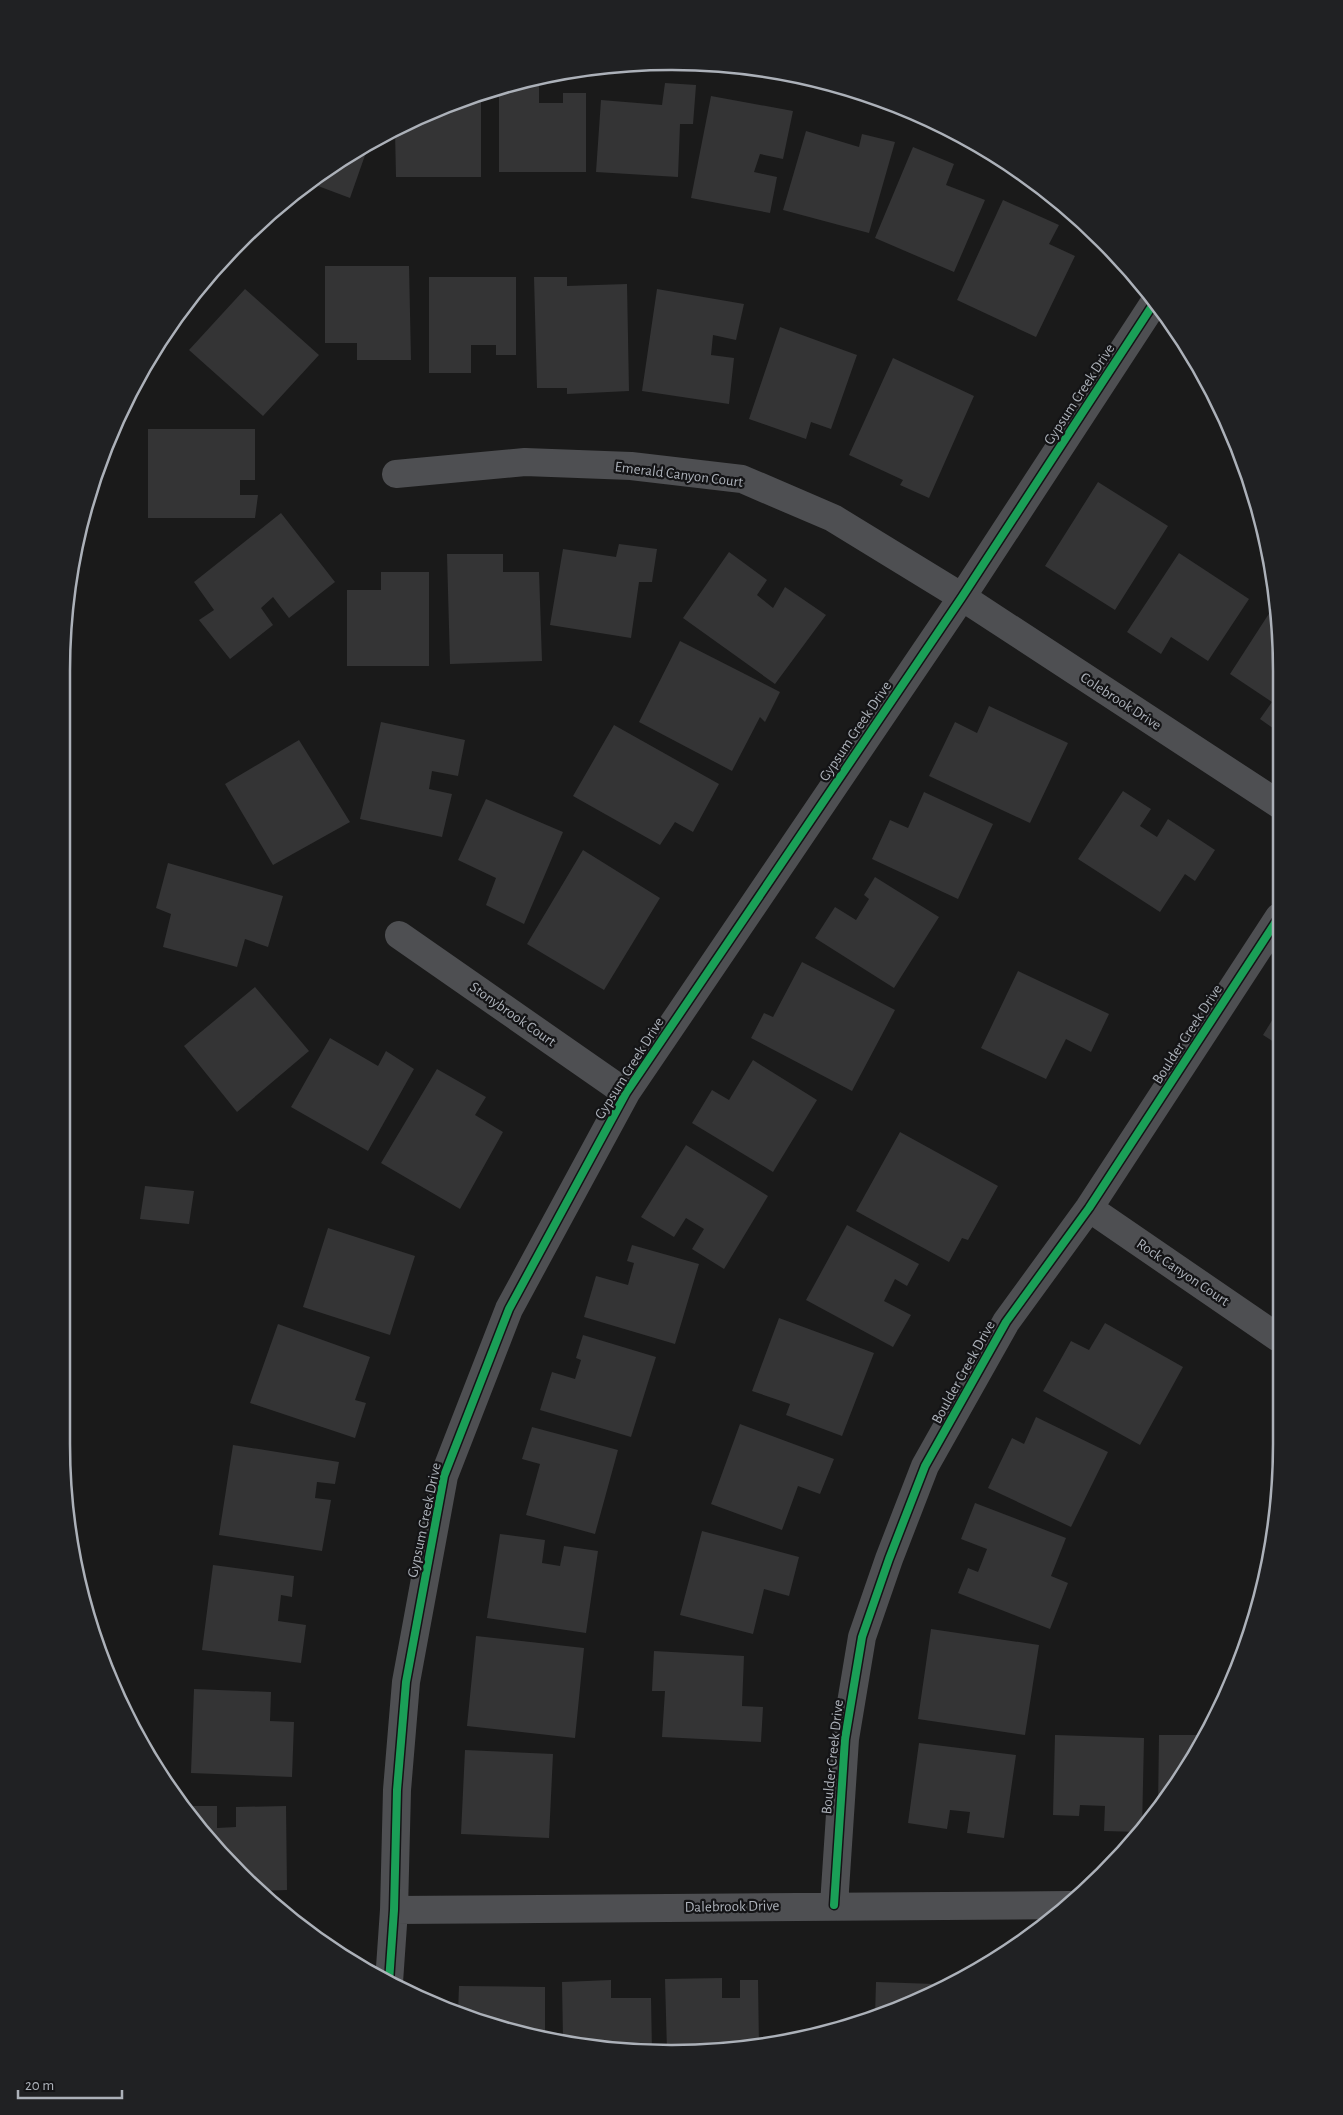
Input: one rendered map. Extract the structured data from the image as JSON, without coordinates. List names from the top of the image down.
{
  "streets": {
    "street": [
      "Gypsum Creek Drive",
      "Emerald Canyon Court",
      "Colebrook Drive",
      "Stonybrook Court",
      "Boulder Creek Drive",
      "Rock Canyon Court",
      "Dalebrook Drive"
    ]
  },
  "crossings": [
    ["Gypsum Creek Drive", "Emerald Canyon Court"],
    ["Gypsum Creek Drive", "Colebrook Drive"],
    ["Gypsum Creek Drive", "Stonybrook Court"],
    ["Gypsum Creek Drive", "Dalebrook Drive"],
    ["Emerald Canyon Court", "Colebrook Drive"],
    ["Boulder Creek Drive", "Rock Canyon Court"],
    ["Boulder Creek Drive", "Dalebrook Drive"]
  ],
  "scale_bar": "20 m"
}
